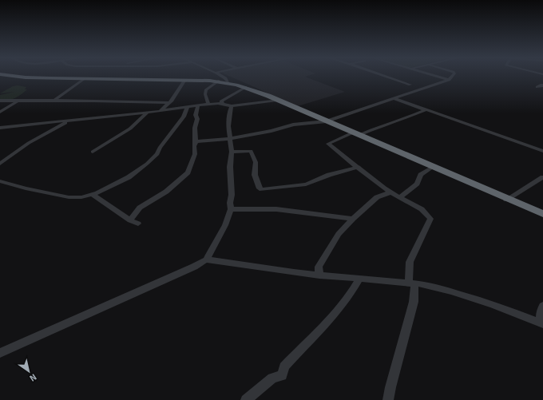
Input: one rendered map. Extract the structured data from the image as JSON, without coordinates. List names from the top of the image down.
{
  "north": "bottom right"
}
